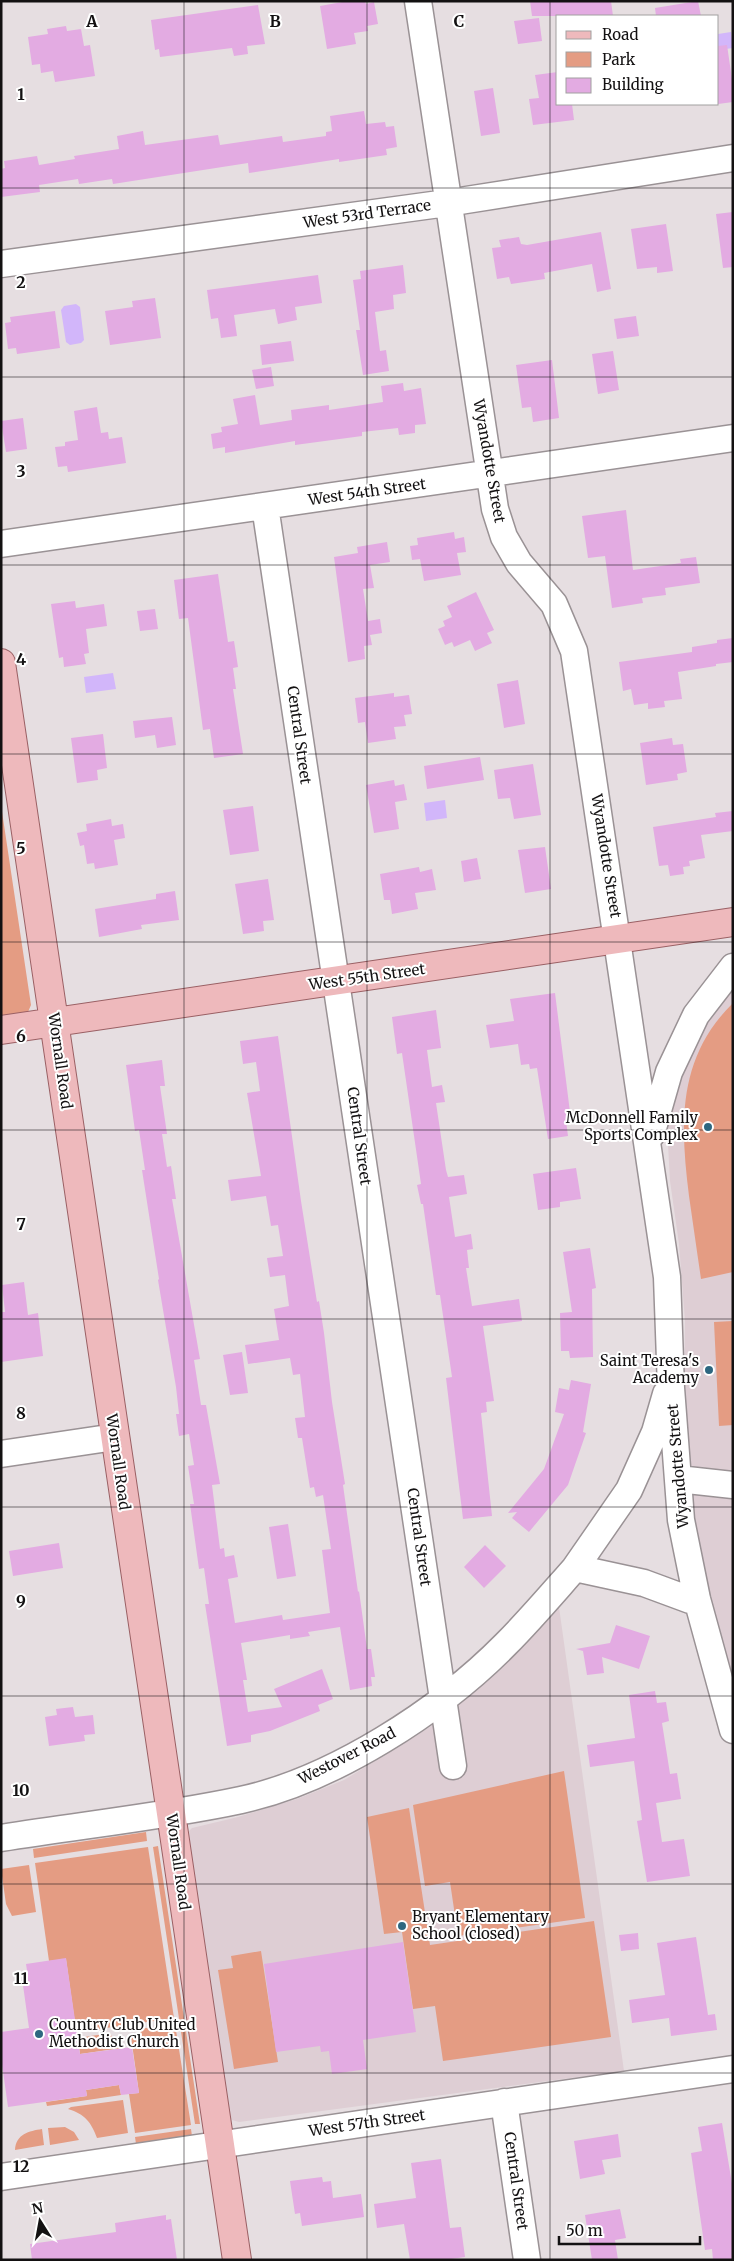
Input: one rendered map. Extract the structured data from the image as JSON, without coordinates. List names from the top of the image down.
{
  "streets": {
    "main road": ["West 55th Street", "Wornall Road"],
    "street": [
      "West 53rd Terrace",
      "Wyandotte Street",
      "West 54th Street",
      "Central Street",
      "Westover Road",
      "West 57th Street"
    ]
  },
  "crossings": [
    ["West 53rd Terrace", "Wyandotte Street"],
    ["Wyandotte Street", "West 54th Street"],
    ["Wyandotte Street", "West 55th Street"],
    ["Wyandotte Street", "Westover Road"],
    ["West 54th Street", "Central Street"],
    ["Central Street", "West 55th Street"],
    ["Central Street", "Westover Road"],
    ["Central Street", "West 57th Street"],
    ["West 55th Street", "Wornall Road"],
    ["Wornall Road", "Westover Road"],
    ["Wornall Road", "West 57th Street"]
  ],
  "places": [
    "McDonnell Family Sports Complex",
    "Saint Teresa's Academy",
    "Bryant Elementary School (closed)",
    "Country Club United Methodist Church"
  ],
  "legend": ["Road", "Park", "Building"],
  "scale_bar": "50 m",
  "north": "top",
  "grid": {
    "columns": ["A", "B", "C"],
    "rows": [
      "1",
      "2",
      "3",
      "4",
      "5",
      "6",
      "7",
      "8",
      "9",
      "10",
      "11",
      "12"
    ]
  }
}
